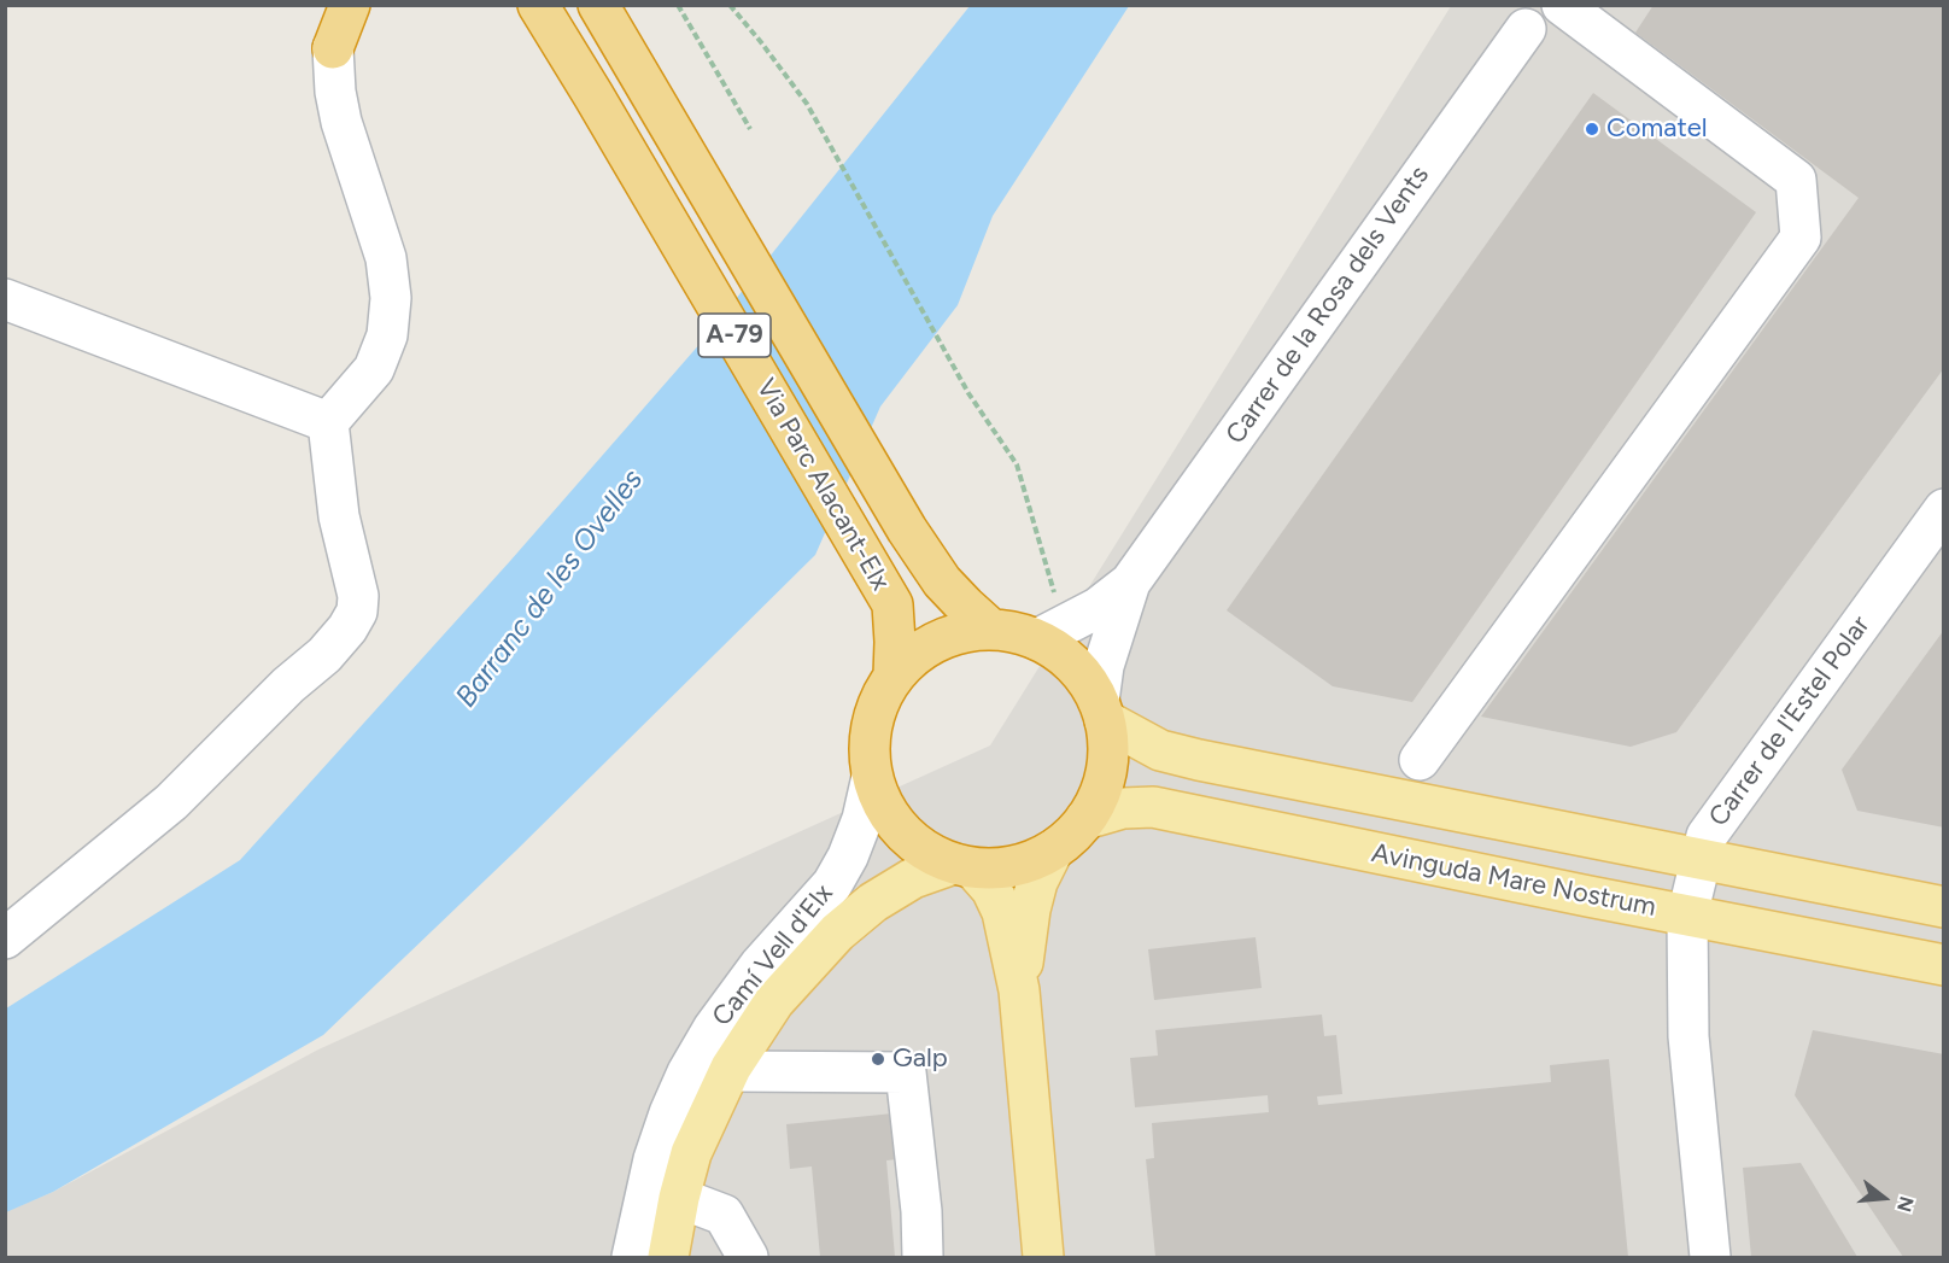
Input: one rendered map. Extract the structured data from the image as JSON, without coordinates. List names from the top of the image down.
{
  "streets": {
    "highway": ["A-79", "Via Parc Alacant-Elx"],
    "main road": ["Avinguda Mare Nostrum", "Camí Vell d'Elx"],
    "street": ["Carrer de la Rosa dels Vents", "Carrer de l'Estel Polar"]
  },
  "crossings": [
    ["Carrer de la Rosa dels Vents", "Via Parc Alacant-Elx"],
    ["Carrer de la Rosa dels Vents", "Avinguda Mare Nostrum"],
    ["Carrer de la Rosa dels Vents", "Camí Vell d'Elx"],
    ["Via Parc Alacant-Elx", "Avinguda Mare Nostrum"],
    ["Via Parc Alacant-Elx", "Camí Vell d'Elx"],
    ["Carrer de l'Estel Polar", "Avinguda Mare Nostrum"],
    ["Avinguda Mare Nostrum", "Camí Vell d'Elx"]
  ],
  "water": ["Barranc de les Ovelles"],
  "places": ["Comatel", "Galp"],
  "north": "right"
}
